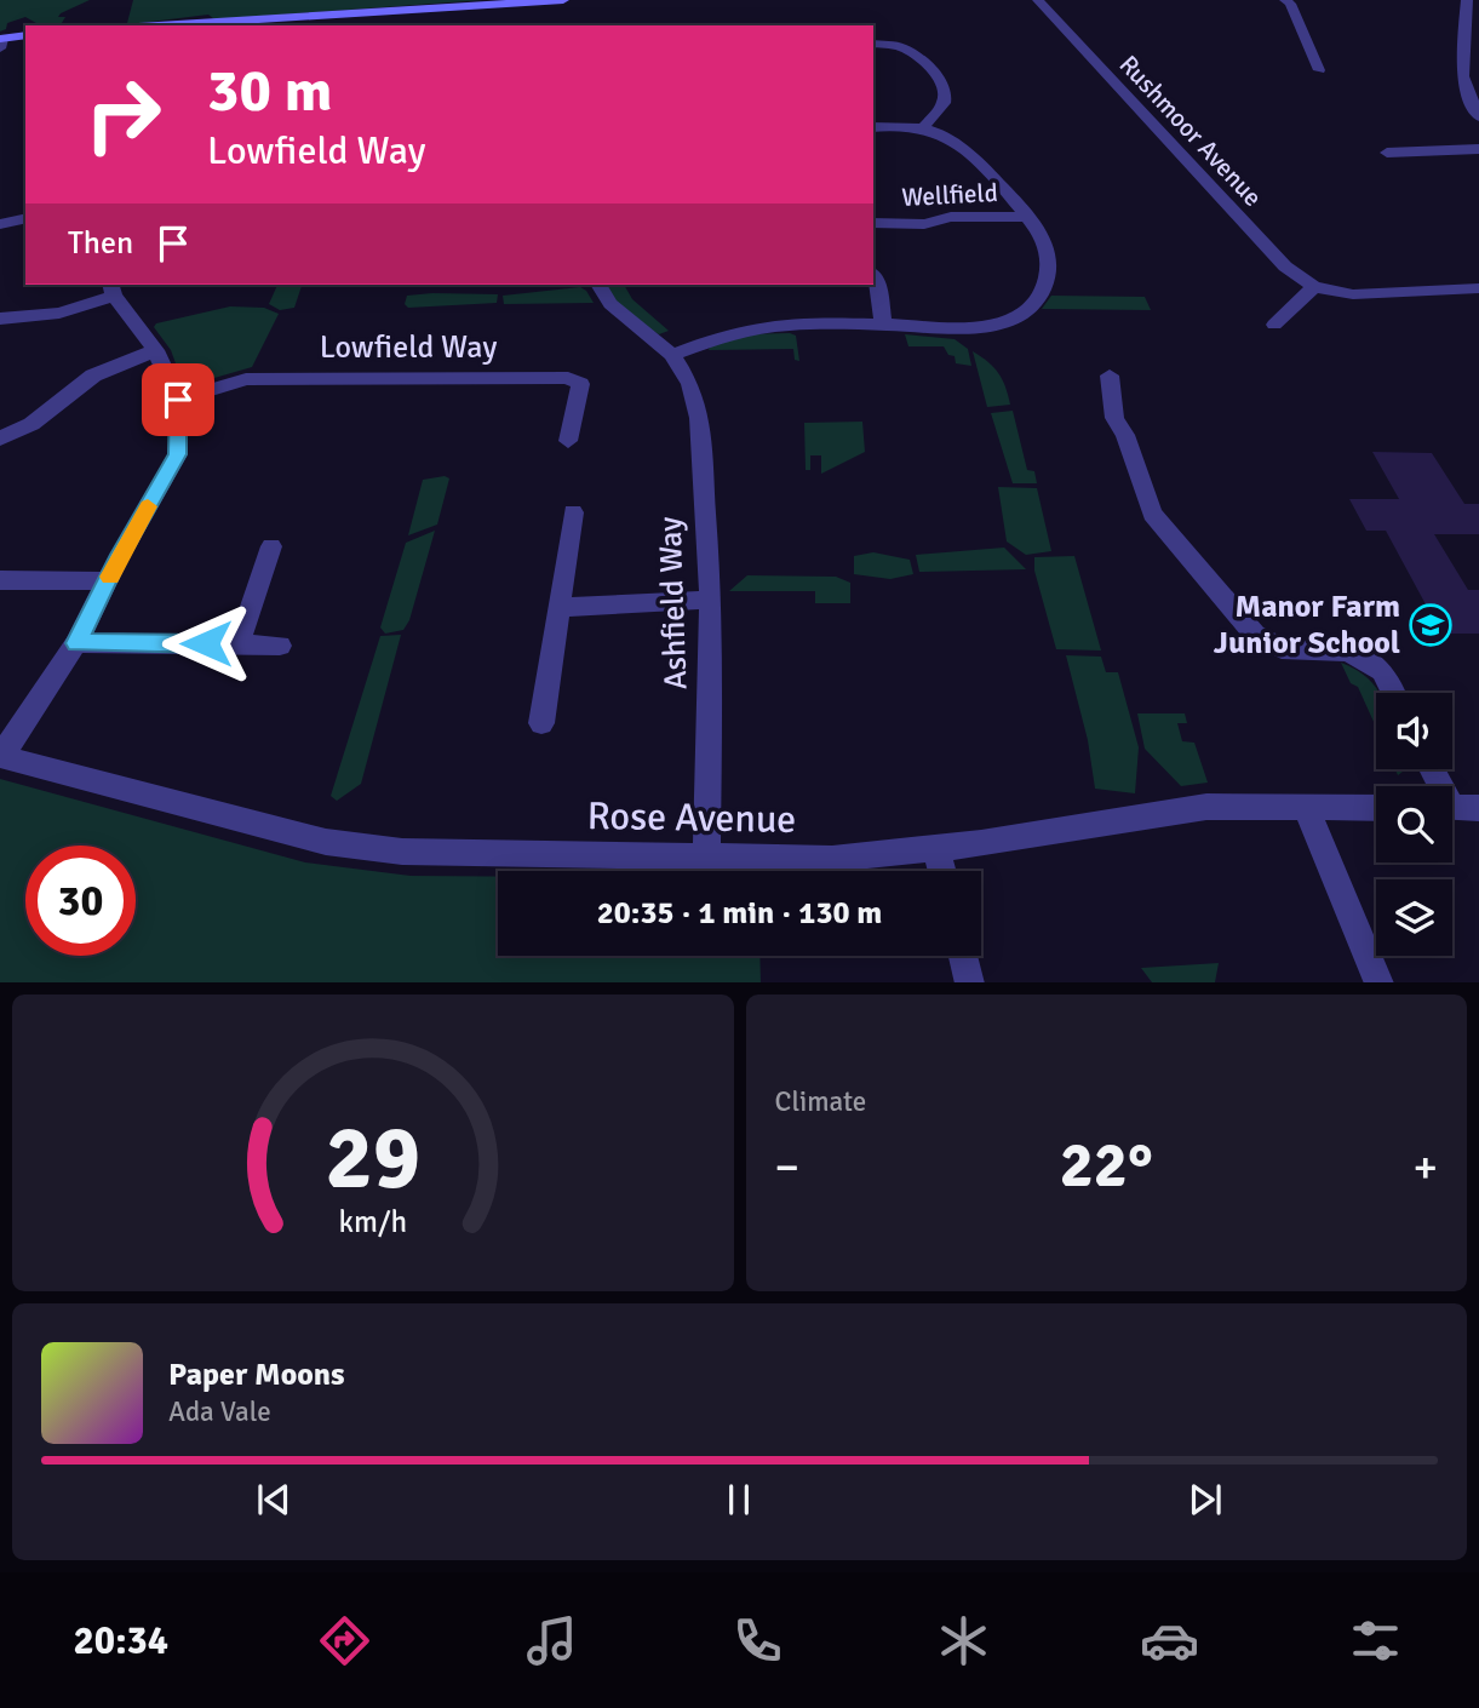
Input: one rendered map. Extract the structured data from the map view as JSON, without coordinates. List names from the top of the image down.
{
  "streets": {
    "street": [
      "Rushmoor Avenue",
      "Wellfield",
      "Lowfield Way",
      "Ashfield Way",
      "Rose Avenue"
    ]
  },
  "crossings": [
    ["Wellfield", "Ashfield Way"],
    ["Ashfield Way", "Rose Avenue"]
  ],
  "places": {
    "school or university": ["Manor Farm Junior School"]
  },
  "page": {
    "turn": ["30 m", "Lowfield Way"],
    "then": "Then",
    "limit": "30",
    "trip": "20:35 · 1 min · 130 m",
    "tile": "Climate",
    "heat": ["−", "22°", "+"],
    "song": ["Paper Moons", "Ada Vale"],
    "tabs": "20:34",
    "gauge": ["29", "km/h"]
  }
}
